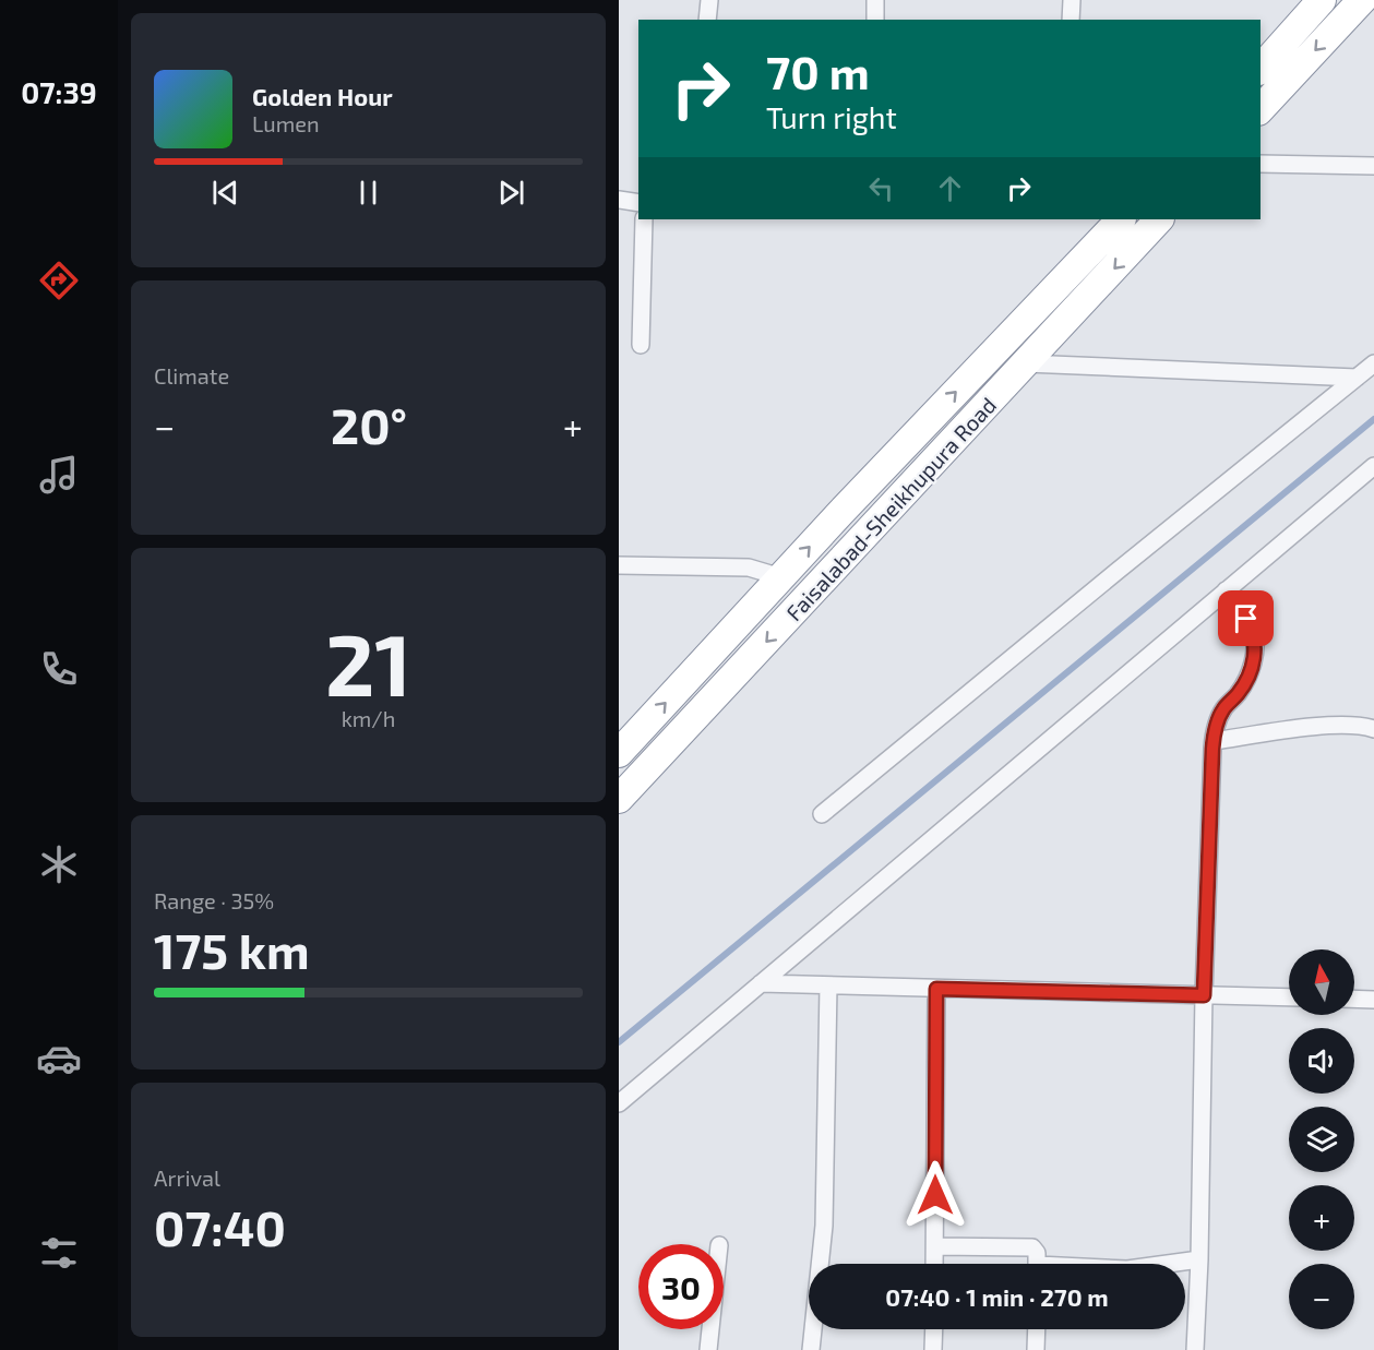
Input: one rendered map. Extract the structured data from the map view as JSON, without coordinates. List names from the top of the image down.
{
  "streets": {
    "highway": ["Faisalabad-Sheikhupura Road"]
  },
  "north": "top",
  "page": {
    "tabs": "07:39",
    "turn": ["70 m", "Turn right"],
    "song": ["Golden Hour", "Lumen"],
    "tile": [
      "Climate",
      ["21", "km/h"],
      ["Range · 35%", "175 km"],
      ["Arrival", "07:40"]
    ],
    "heat": ["−", "20°", "+"],
    "map_buttons": ["+", "−"],
    "limit": "30",
    "trip": "07:40 · 1 min · 270 m"
  }
}
